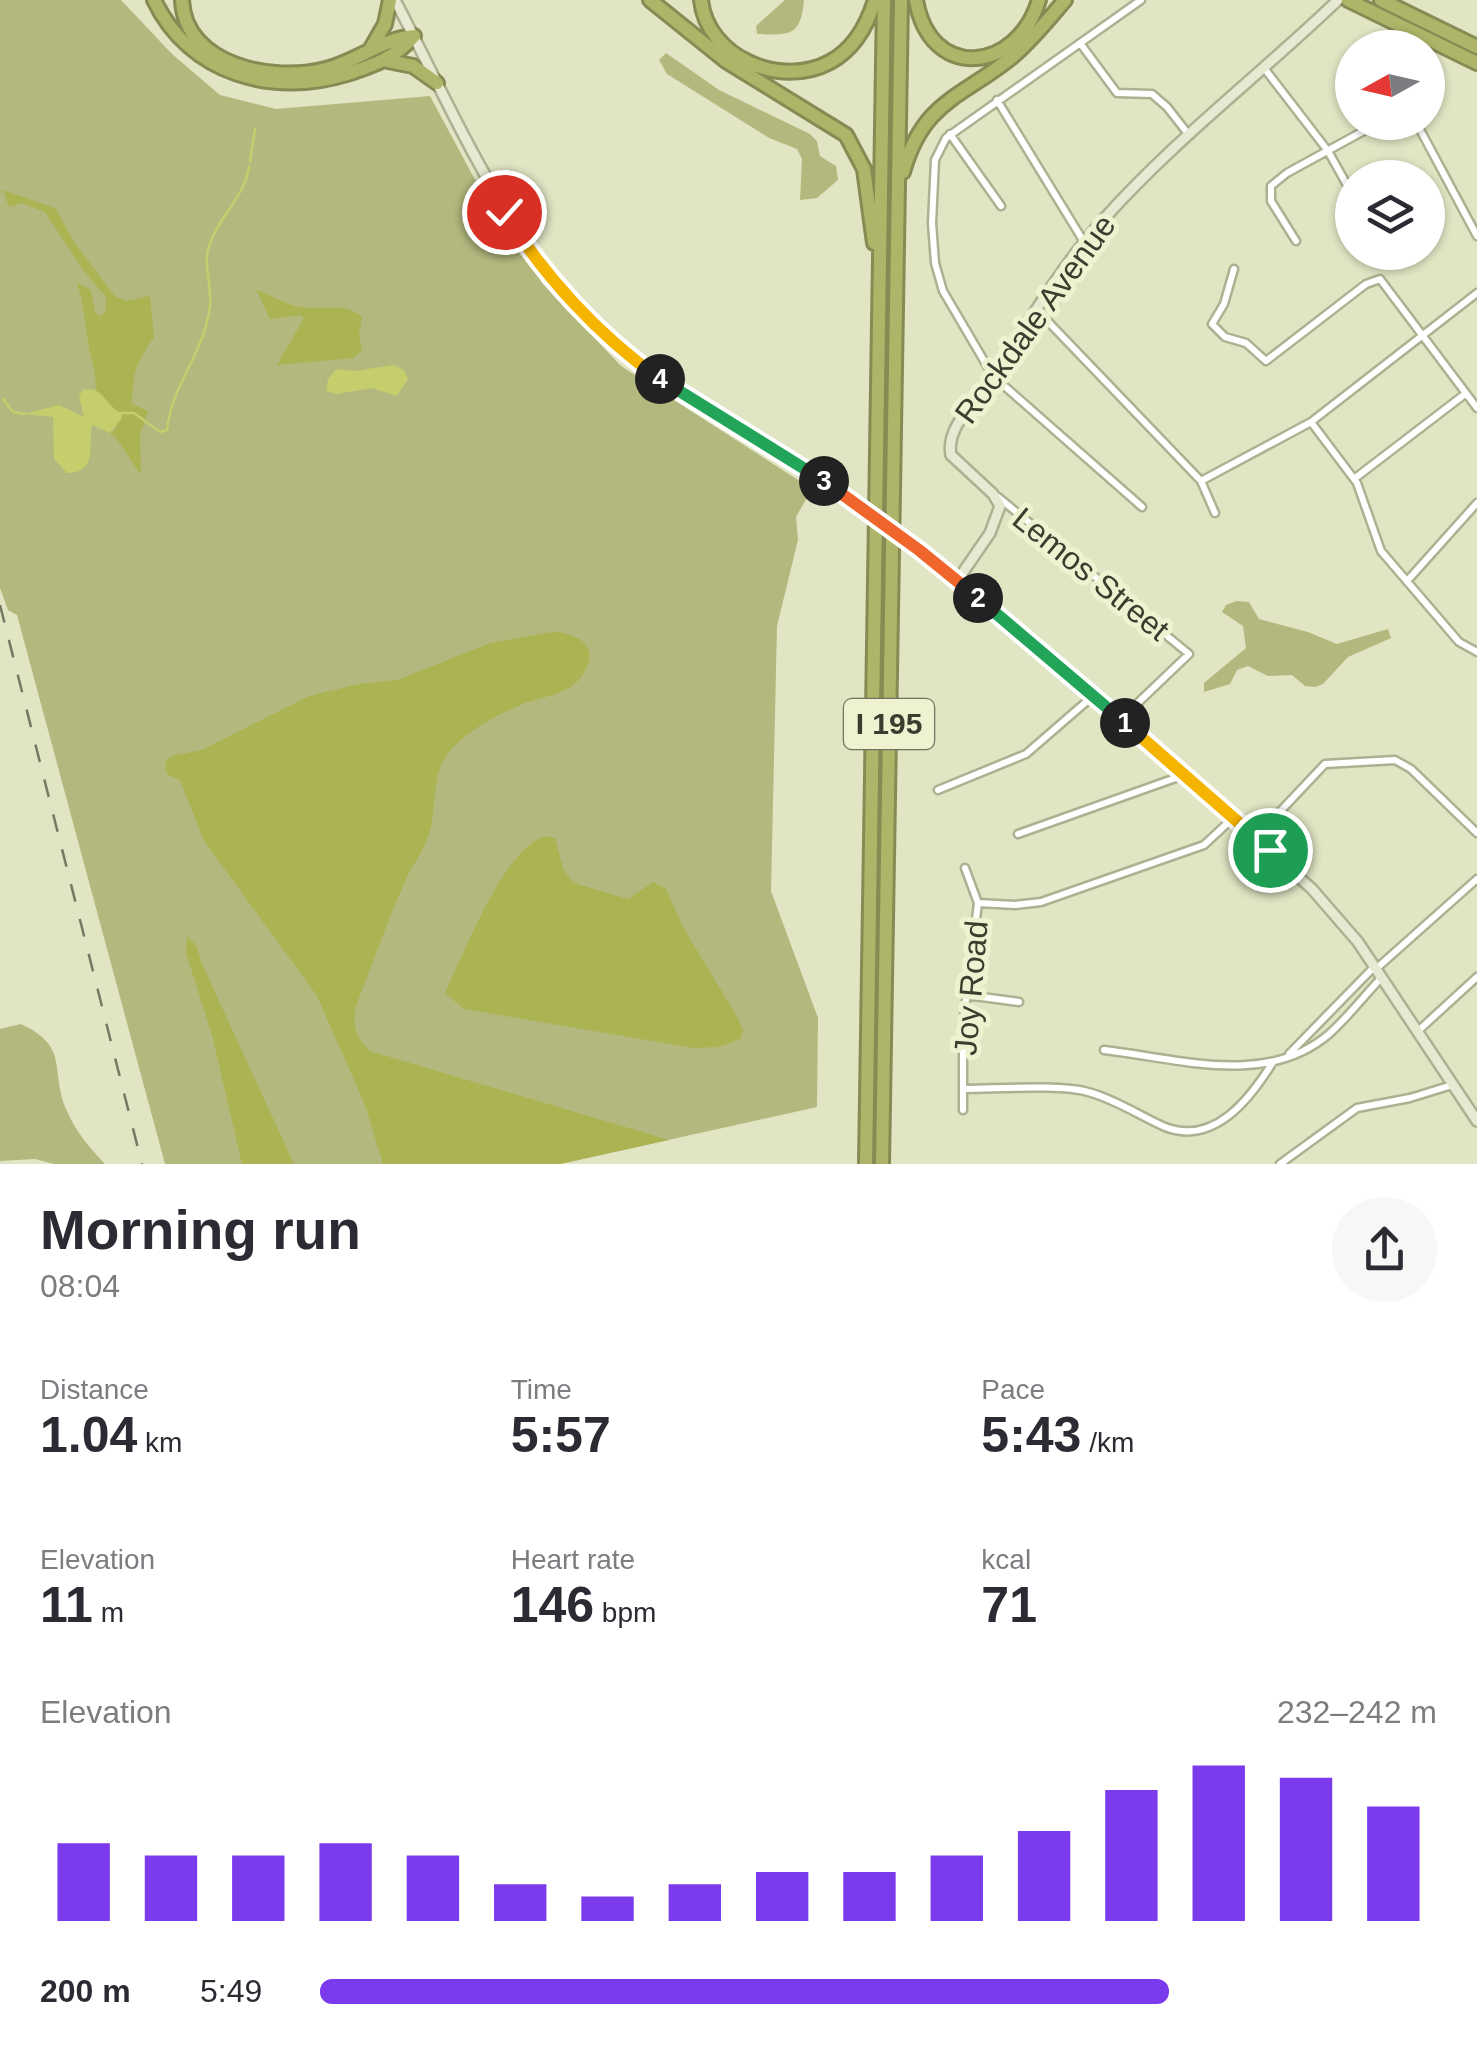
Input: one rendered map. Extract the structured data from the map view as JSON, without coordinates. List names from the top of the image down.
{
  "streets": {
    "highway": ["I 195"],
    "main road": ["Rockdale Avenue"],
    "street": ["Lemos Street", "Joy Road"]
  },
  "crossings": [
    ["Rockdale Avenue", "Lemos Street"]
  ],
  "north": "left",
  "page": {
    "pins": [
      "4",
      "3",
      "2",
      "1"
    ],
    "heading": ["Morning run", "08:04"],
    "stats": [
      ["Distance", "1.04 km"],
      ["Time", "5:57"],
      ["Pace", "5:43 /km"],
      ["Elevation", "11 m"],
      ["Heart rate", "146 bpm"],
      ["kcal", "71"]
    ],
    "chart": ["Elevation", "232–242 m"],
    "list": [
      {
        "name": "200 m",
        "note": "5:49"
      }
    ]
  }
}
